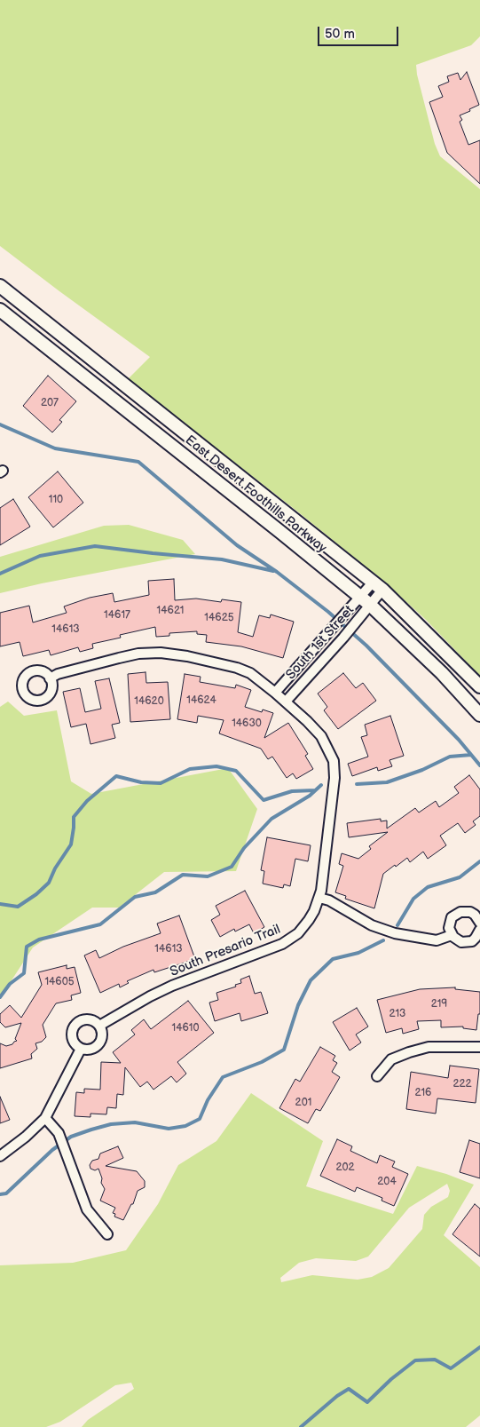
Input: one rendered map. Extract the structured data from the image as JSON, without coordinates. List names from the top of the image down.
{
  "streets": {
    "street": ["East Desert Foothills Parkway", "South 1st Street", "South Presario Trail"]
  },
  "crossings": [
    ["East Desert Foothills Parkway", "South 1st Street"],
    ["South 1st Street", "South Presario Trail"]
  ],
  "house_numbers": [
    "207",
    "110",
    "14621",
    "14617",
    "14625",
    "14613",
    "14624",
    "14620",
    "14630",
    "14613",
    "14605",
    "219",
    "213",
    "14610",
    "222",
    "216",
    "201",
    "202",
    "204"
  ],
  "scale_bar": "50 m"
}
